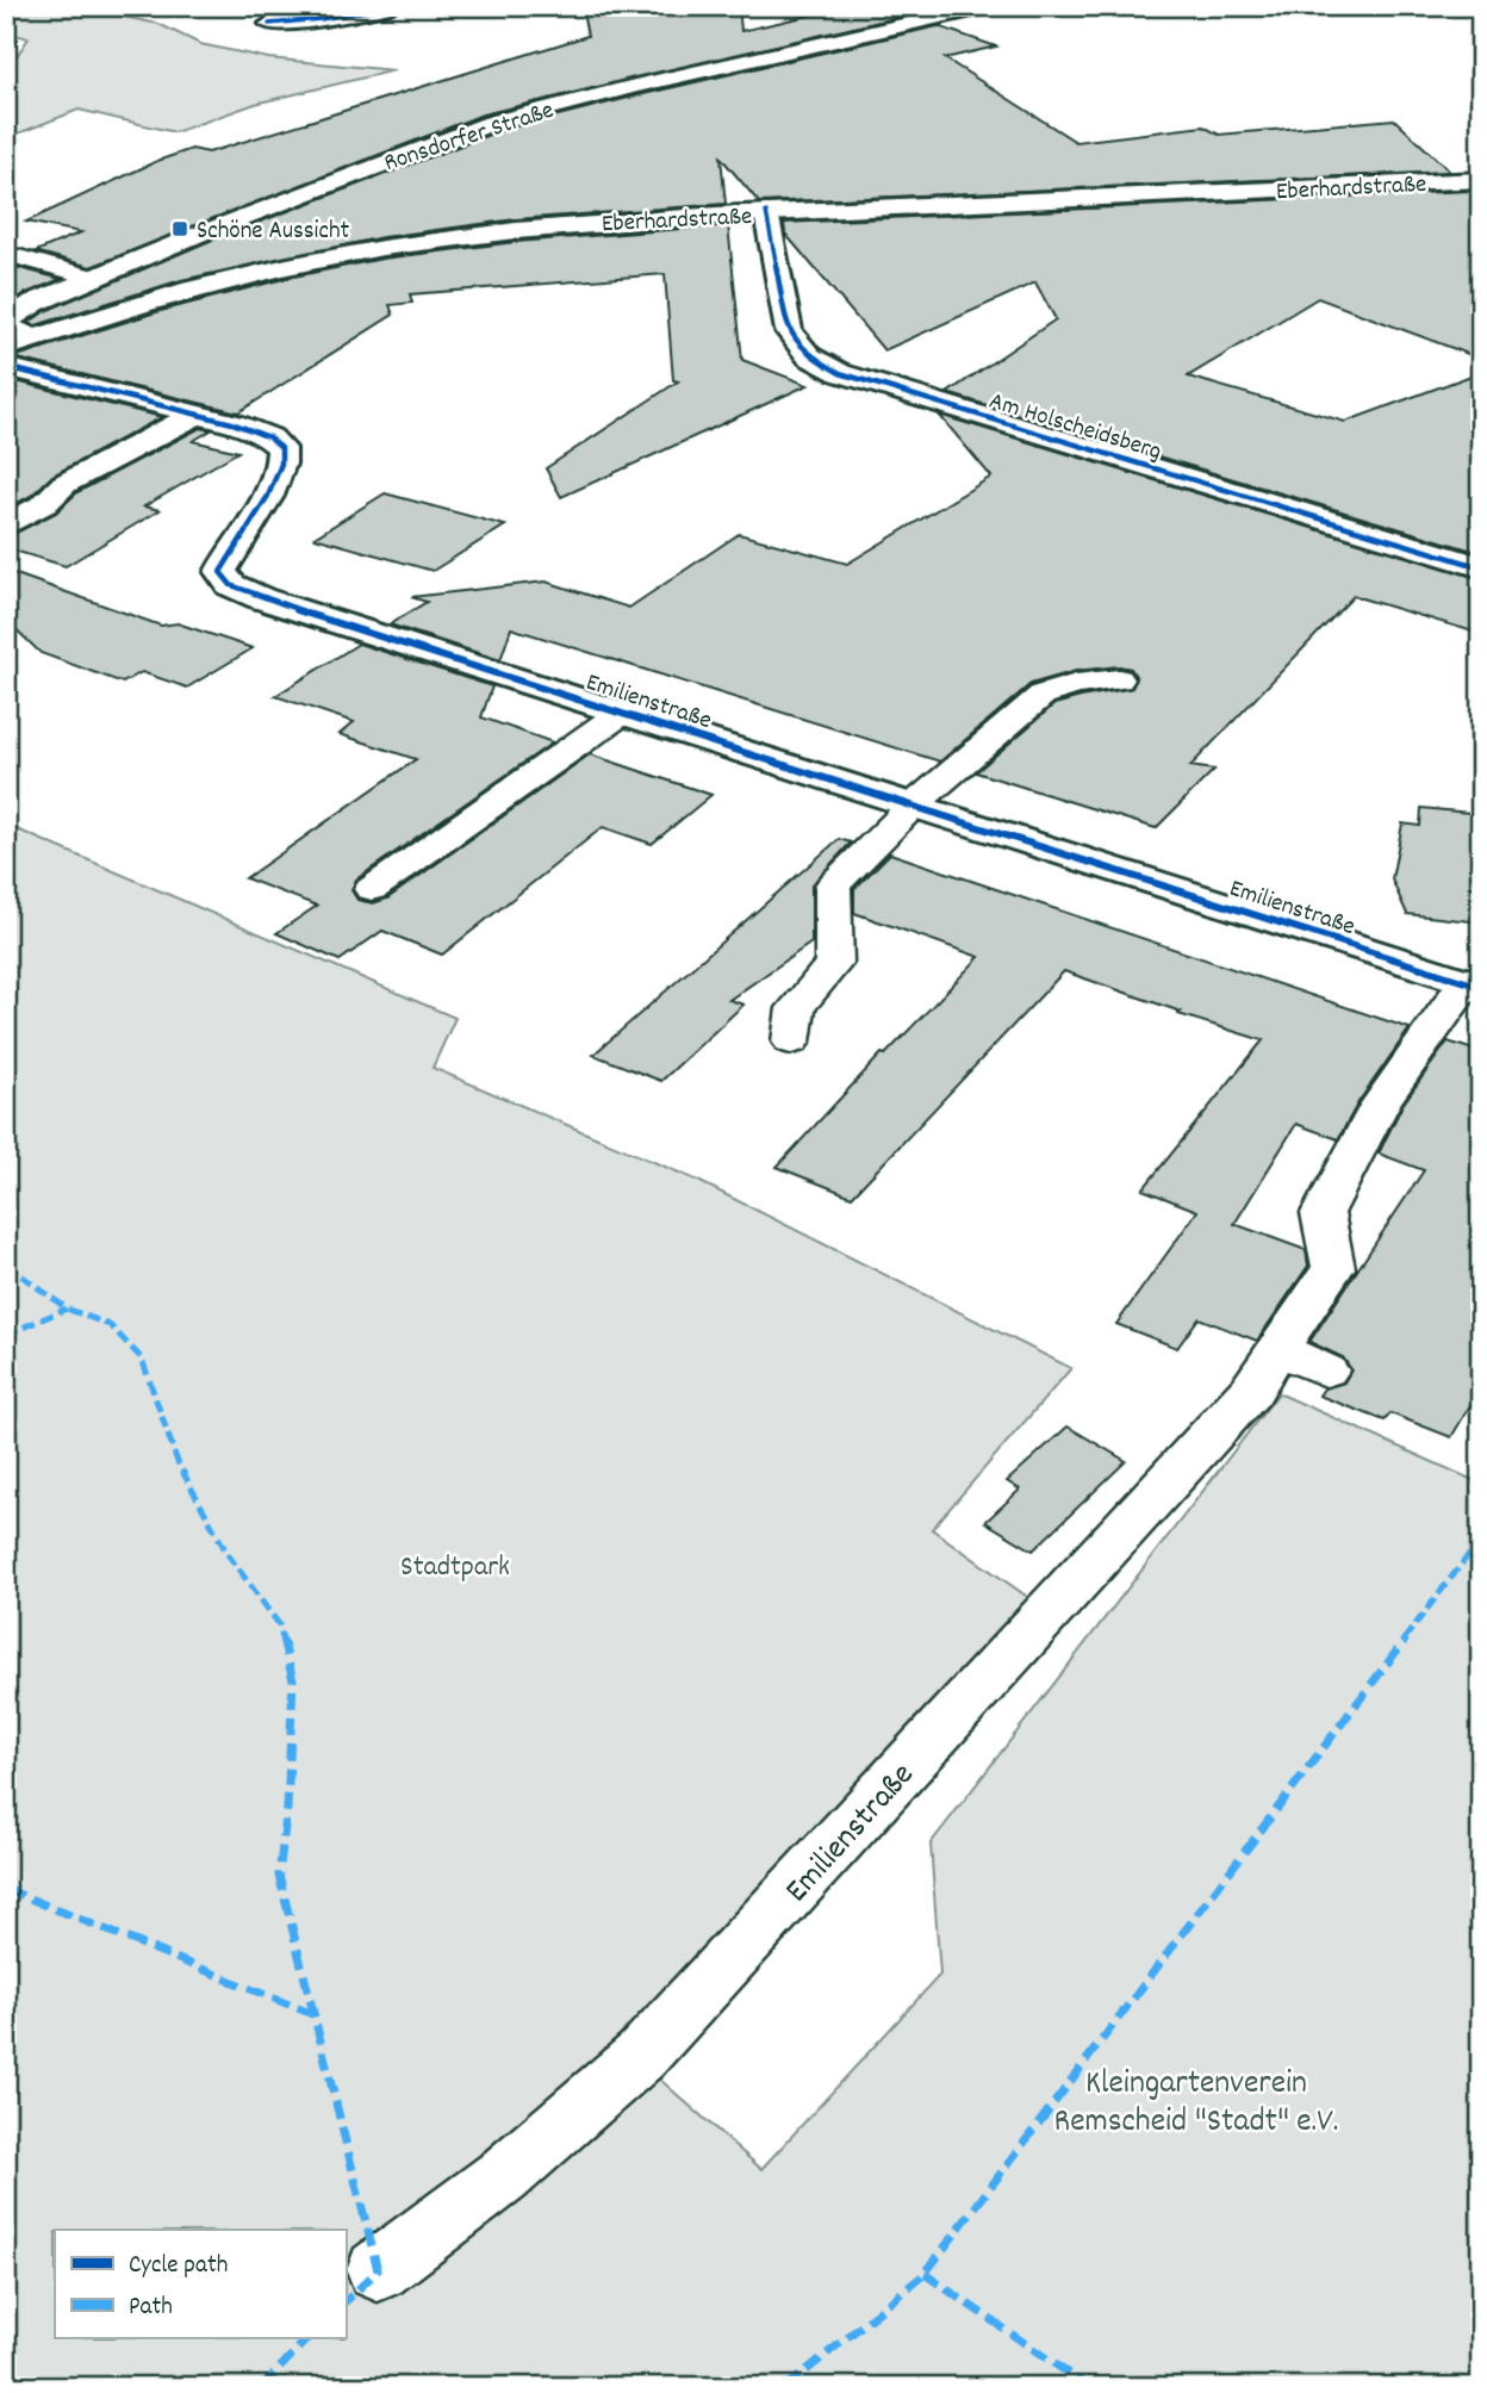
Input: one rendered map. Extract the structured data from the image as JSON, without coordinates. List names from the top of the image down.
{
  "streets": {
    "main road": [
      "Ronsdorfer Straße",
      "Eberhardstraße",
      "Am Holscheidsberg",
      "Emilienstraße"
    ]
  },
  "crossings": [
    ["Ronsdorfer Straße", "Eberhardstraße"],
    ["Eberhardstraße", "Am Holscheidsberg"]
  ],
  "parks": ["Stadtpark", "Kleingartenverein Remscheid \"Stadt\" e.V."],
  "places": {
    "transit": ["Schöne Aussicht"]
  },
  "legend": ["Cycle path", "Path"]
}
